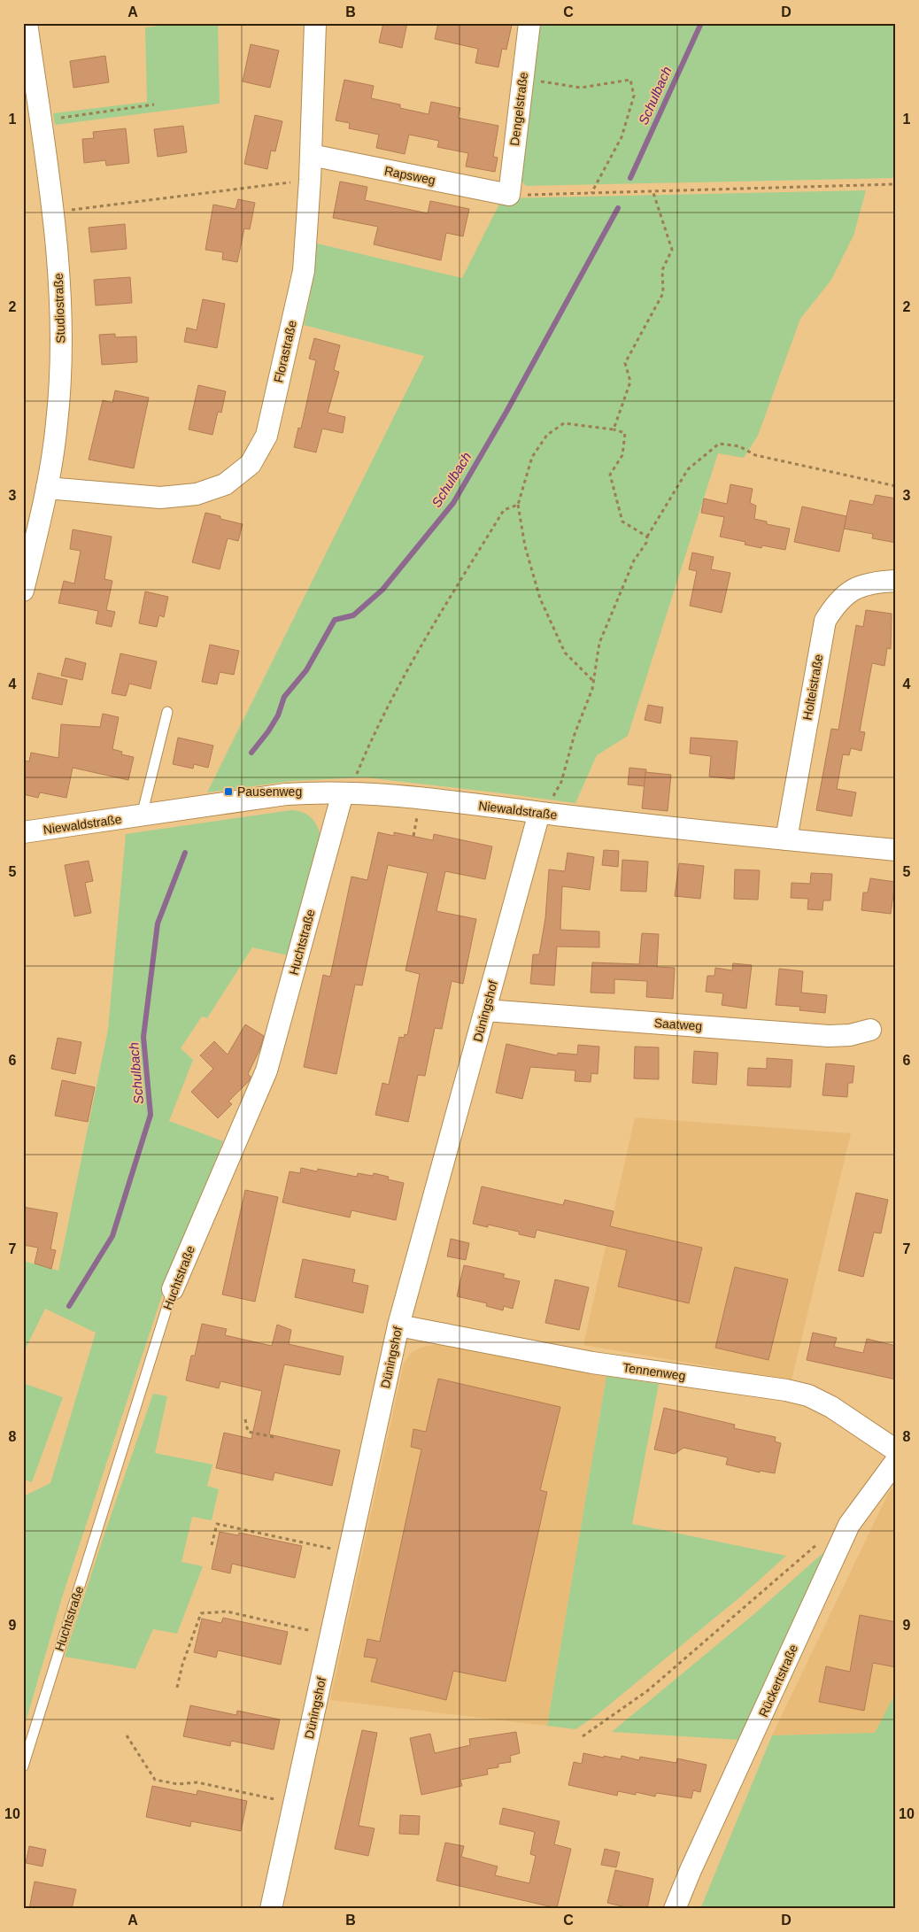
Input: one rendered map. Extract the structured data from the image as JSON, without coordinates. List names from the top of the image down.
{
  "streets": {
    "street": [
      "Dengelstraße",
      "Rapsweg",
      "Studiostraße",
      "Florastraße",
      "Holteistraße",
      "Niewaldstraße",
      "Huchtstraße",
      "Düningshof",
      "Saatweg",
      "Tennenweg",
      "Rückertstraße"
    ]
  },
  "crossings": [
    ["Dengelstraße", "Rapsweg"],
    ["Rapsweg", "Florastraße"],
    ["Studiostraße", "Florastraße"],
    ["Holteistraße", "Niewaldstraße"],
    ["Niewaldstraße", "Huchtstraße"],
    ["Niewaldstraße", "Düningshof"],
    ["Düningshof", "Saatweg"],
    ["Düningshof", "Tennenweg"]
  ],
  "water": ["Schulbach"],
  "places": {
    "transit": ["Pausenweg"]
  },
  "grid": {
    "columns": [
      "A",
      "B",
      "C",
      "D"
    ],
    "rows": [
      "1",
      "2",
      "3",
      "4",
      "5",
      "6",
      "7",
      "8",
      "9",
      "10"
    ]
  }
}
